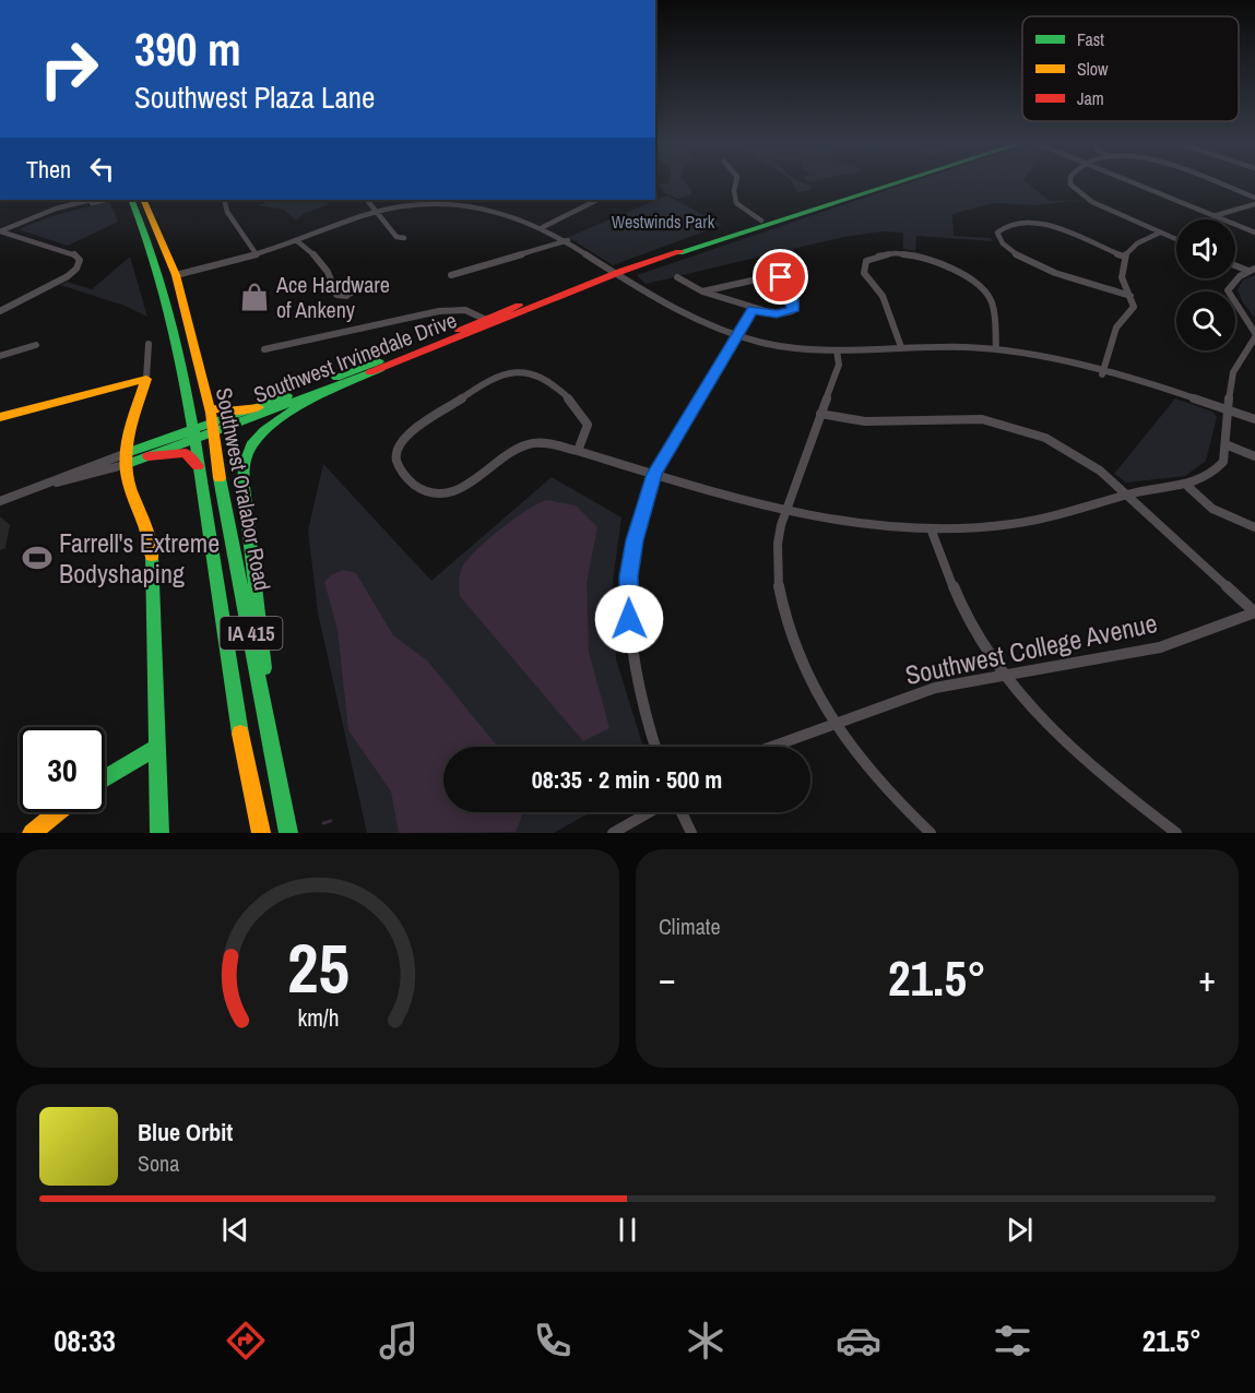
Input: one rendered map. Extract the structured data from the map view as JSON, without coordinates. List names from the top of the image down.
{
  "streets": {
    "main road": ["Southwest Irvinedale Drive", "Southwest Oralabor Road", "IA 415"],
    "street": ["Southwest College Avenue"]
  },
  "crossings": [
    ["Southwest Irvinedale Drive", "Southwest Oralabor Road"]
  ],
  "parks": ["Westwinds Park"],
  "places": {
    "shop": ["Ace Hardware of Ankeny"],
    "sports": ["Farrell's Extreme Bodyshaping"]
  },
  "legend": ["Fast", "Slow", "Jam"],
  "page": {
    "turn": ["390 m", "Southwest Plaza Lane"],
    "then": "Then",
    "limit": "30",
    "trip": "08:35 · 2 min · 500 m",
    "tile": "Climate",
    "heat": ["−", "21.5°", "+"],
    "song": ["Blue Orbit", "Sona"],
    "tabs": ["08:33", "21.5°"],
    "gauge": ["25", "km/h"]
  }
}
